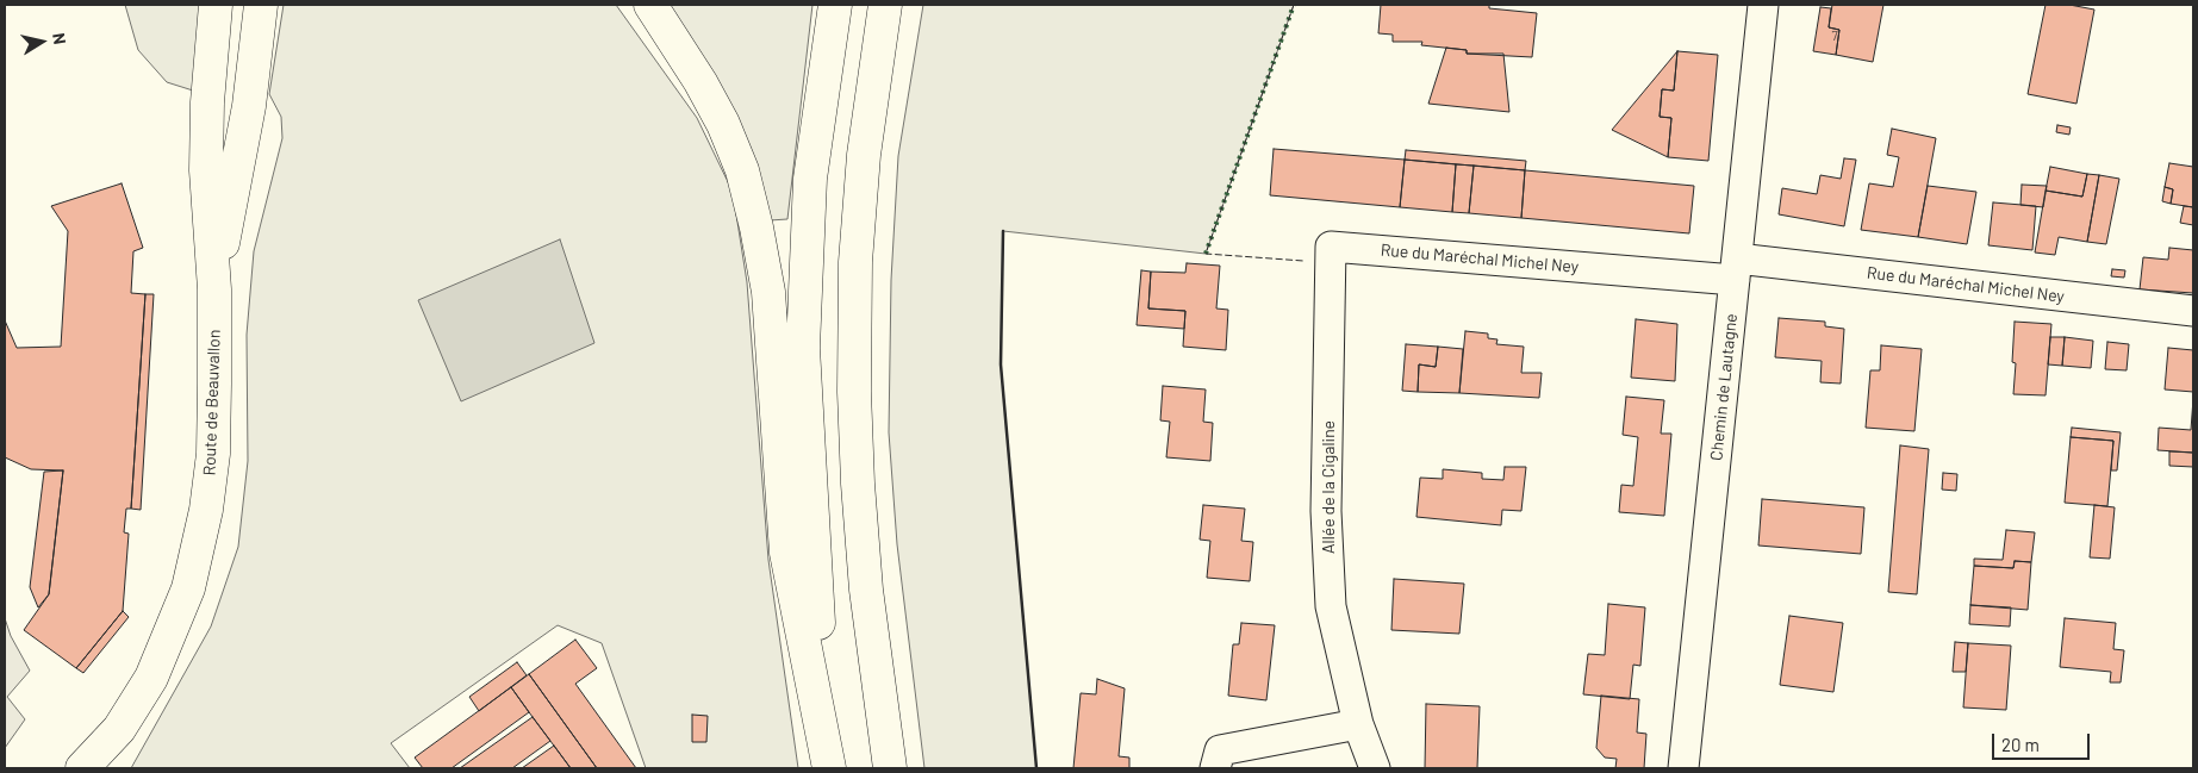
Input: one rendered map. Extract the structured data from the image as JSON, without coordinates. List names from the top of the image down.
{
  "streets": {
    "main road": ["Route de Beauvallon"],
    "street": ["Rue du Maréchal Michel Ney", "Chemin de Lautagne", "Allée de la Cigaline"]
  },
  "crossings": [
    ["Rue du Maréchal Michel Ney", "Chemin de Lautagne"],
    ["Rue du Maréchal Michel Ney", "Allée de la Cigaline"]
  ],
  "house_numbers": ["7"],
  "scale_bar": "20 m",
  "north": "right"
}
